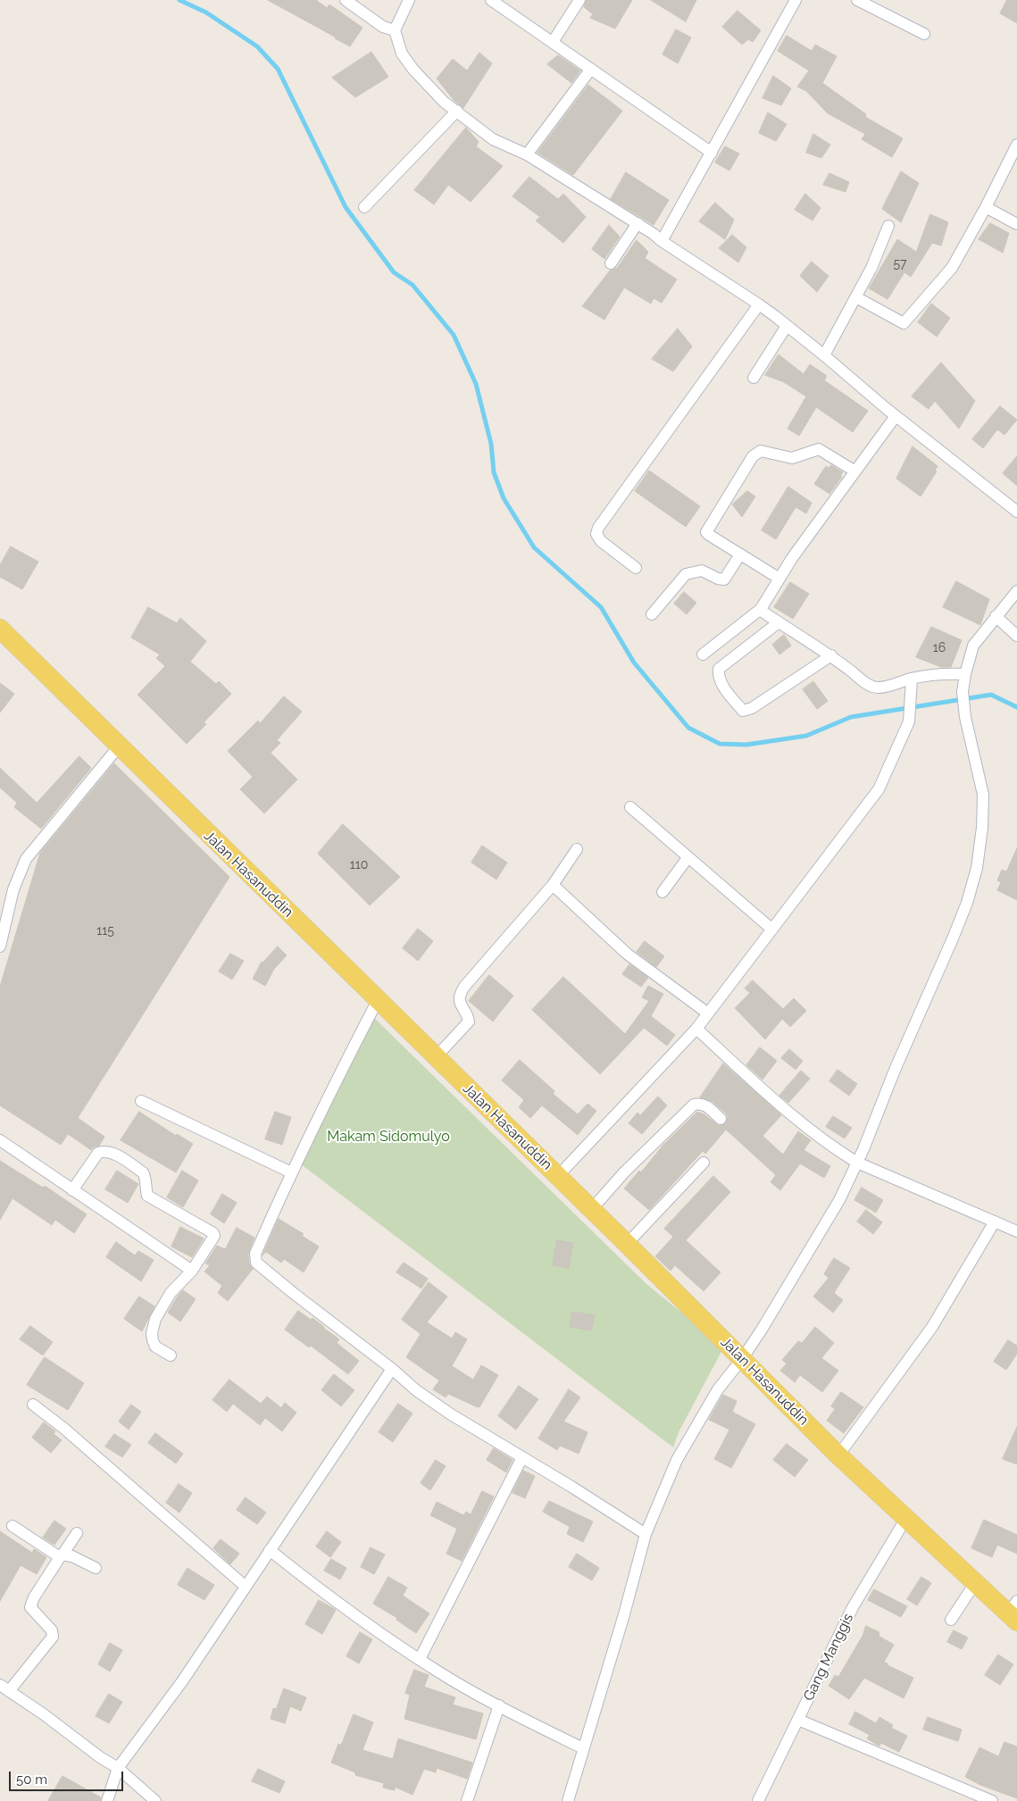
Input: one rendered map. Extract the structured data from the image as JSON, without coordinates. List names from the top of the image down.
{
  "streets": {
    "main road": ["Jalan Hasanuddin"],
    "street": ["Gang Manggis"]
  },
  "crossings": [
    ["Jalan Hasanuddin", "Gang Manggis"]
  ],
  "parks": ["Makam Sidomulyo"],
  "house_numbers": [
    "57",
    "16",
    "110",
    "115"
  ],
  "scale_bar": "50 m"
}
